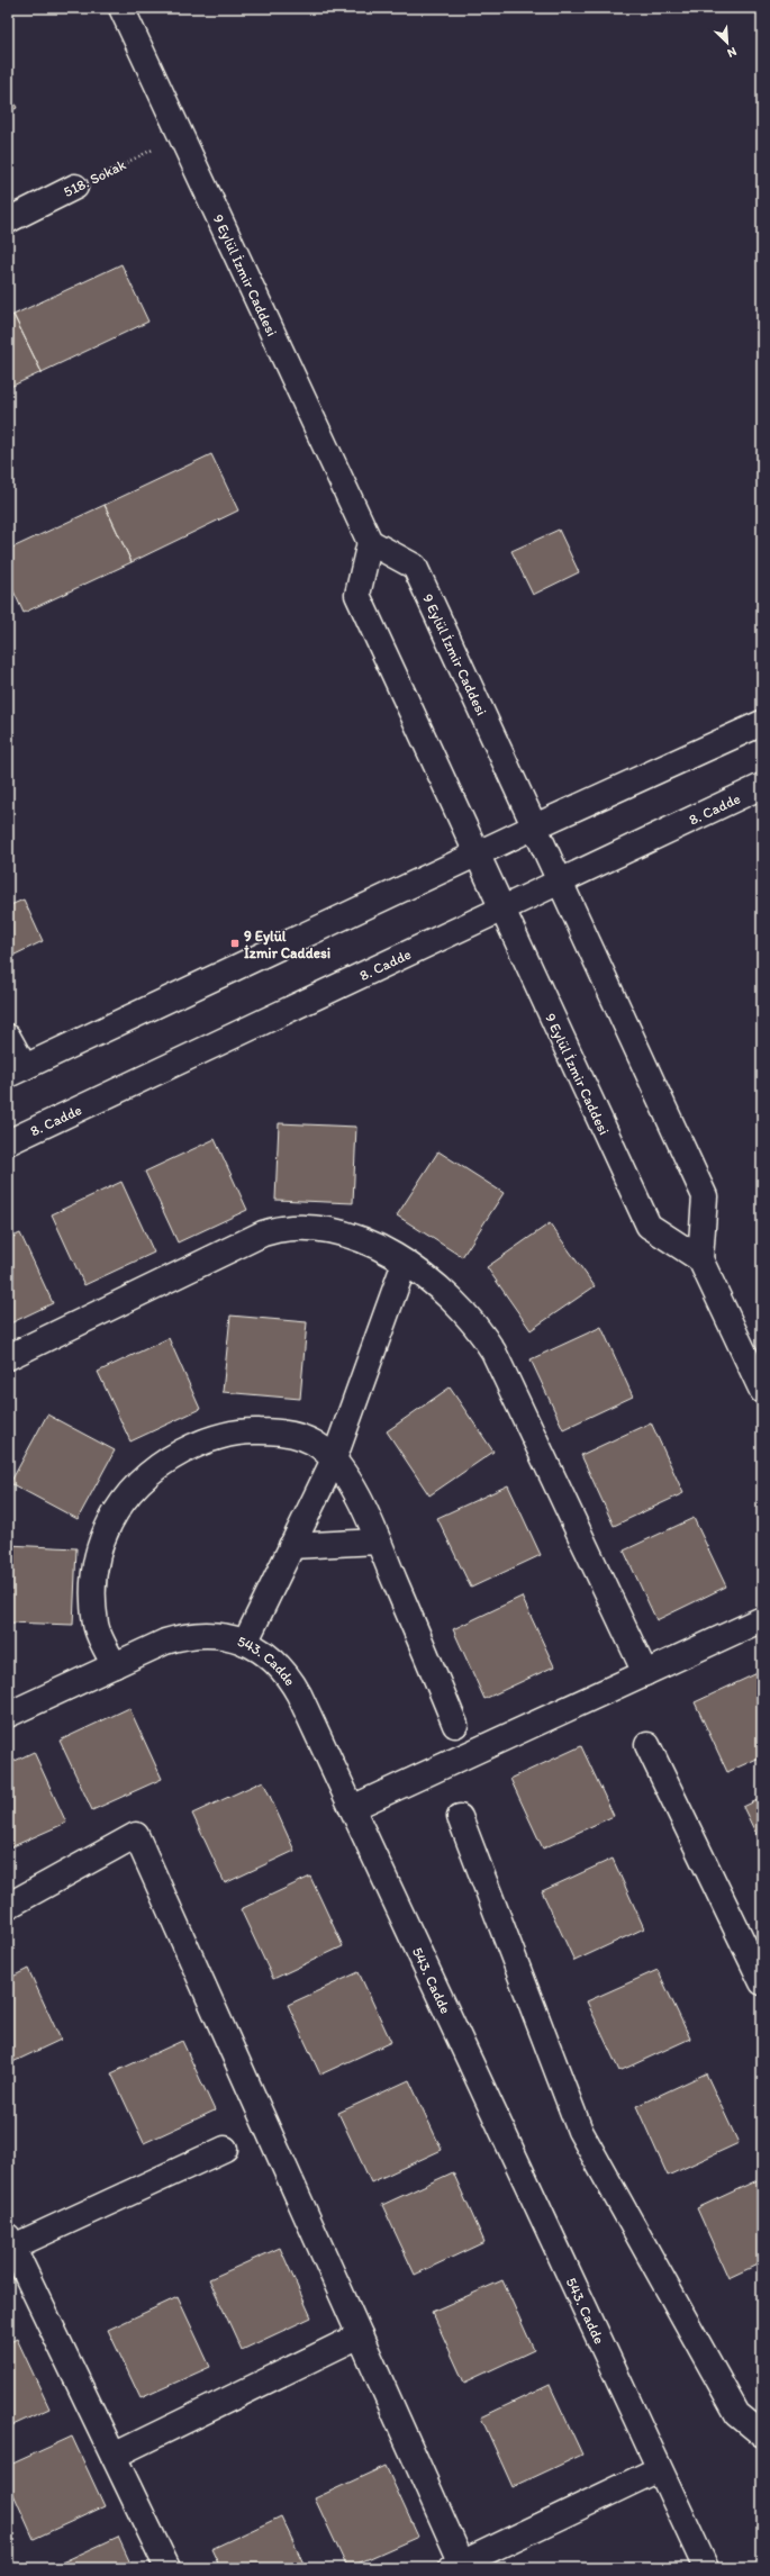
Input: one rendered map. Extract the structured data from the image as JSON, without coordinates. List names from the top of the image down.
{
  "streets": {
    "street": [
      "518. Sokak",
      "9 Eylül İzmir Caddesi",
      "8. Cadde",
      "543. Cadde"
    ]
  },
  "crossings": [
    ["518. Sokak", "9 Eylül İzmir Caddesi"],
    ["9 Eylül İzmir Caddesi", "8. Cadde"]
  ],
  "places": {
    "transit": ["9 Eylül İzmir Caddesi"]
  },
  "north": "bottom right"
}
